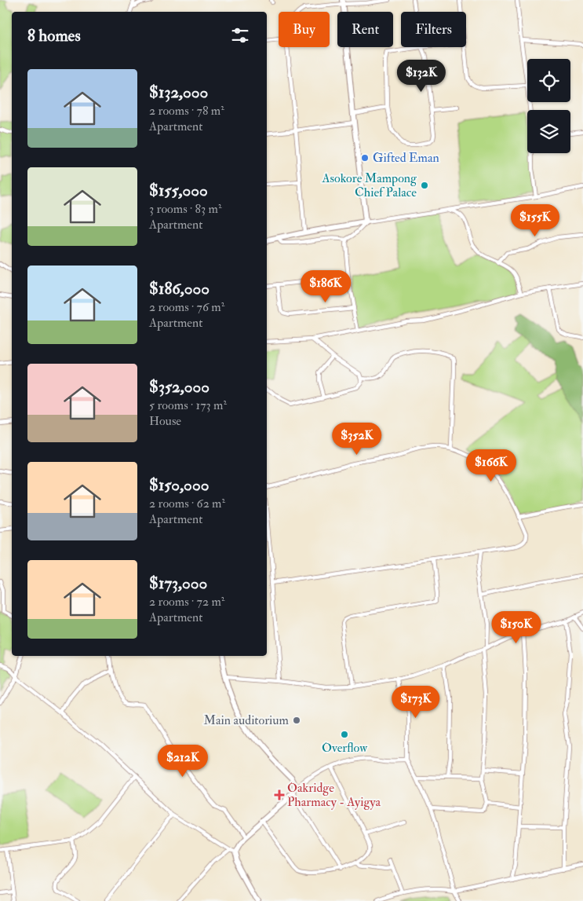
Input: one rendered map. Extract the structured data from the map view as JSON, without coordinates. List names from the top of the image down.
{
  "places": {
    "other": [
      "Gifted Eman",
      "Asokore Mampong Chief Palace",
      "Main auditorium",
      "Overflow"
    ],
    "health": ["Oakridge Pharmacy - Ayigya"]
  },
  "page": {
    "chip": ["Buy", "Rent", "Filters"],
    "heading": "8 homes",
    "list": [
      {
        "name": "$132,000",
        "note": "2 rooms · 78 m² · Apartment"
      },
      {
        "name": "$155,000",
        "note": "3 rooms · 83 m² · Apartment"
      },
      {
        "name": "$186,000",
        "note": "2 rooms · 76 m² · Apartment"
      },
      {
        "name": "$352,000",
        "note": "5 rooms · 173 m² · House"
      },
      {
        "name": "$150,000",
        "note": "2 rooms · 62 m² · Apartment"
      },
      {
        "name": "$173,000",
        "note": "2 rooms · 72 m² · Apartment"
      }
    ],
    "price": [
      "$132K",
      "$155K",
      "$186K",
      "$352K",
      "$166K",
      "$150K",
      "$173K",
      "$212K"
    ]
  }
}
